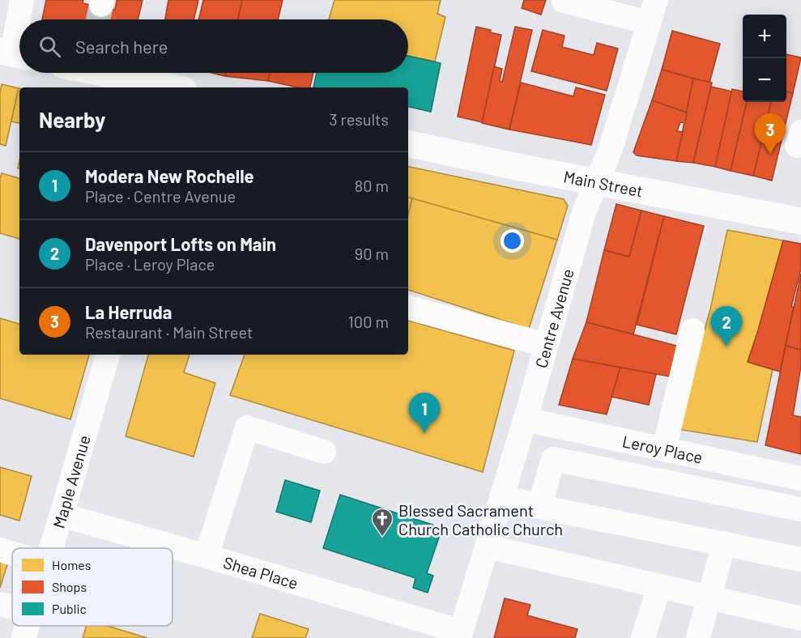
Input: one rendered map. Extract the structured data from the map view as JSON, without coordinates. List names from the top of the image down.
{
  "streets": {
    "main road": ["Main Street"],
    "street": [
      "Centre Avenue",
      "Leroy Place",
      "Maple Avenue",
      "Shea Place"
    ]
  },
  "crossings": [
    ["Main Street", "Centre Avenue"],
    ["Centre Avenue", "Leroy Place"],
    ["Centre Avenue", "Shea Place"],
    ["Maple Avenue", "Shea Place"]
  ],
  "places": {
    "church": ["Blessed Sacrament Church Catholic Church"]
  },
  "legend": ["Homes", "Shops", "Public"],
  "page": {
    "map_buttons": ["+", "−"],
    "search": "Search here",
    "heading": ["Nearby", "3 results"],
    "pins": ["3", "2", "1"],
    "list": [
      {
        "mark": "1",
        "name": "Modera New Rochelle",
        "note": "Place · Centre Avenue",
        "value": "80 m"
      },
      {
        "mark": "2",
        "name": "Davenport Lofts on Main",
        "note": "Place · Leroy Place",
        "value": "90 m"
      },
      {
        "mark": "3",
        "name": "La Herruda",
        "note": "Restaurant · Main Street",
        "value": "100 m"
      }
    ]
  }
}
